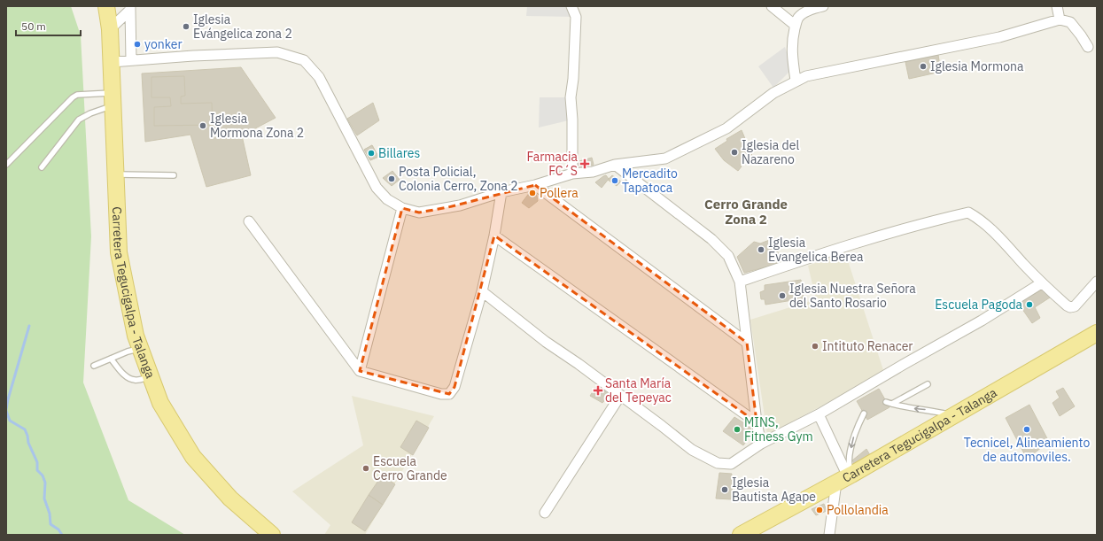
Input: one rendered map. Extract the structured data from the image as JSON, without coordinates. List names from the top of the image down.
{
  "streets": {
    "main road": ["Carretera Tegucigalpa - Talanga"]
  },
  "districts": ["Cerro Grande Zona 2"],
  "places": {
    "other": [
      "Iglesia Evángelica zona 2",
      "yonker",
      "Iglesia Mormona",
      "Iglesia Mormona Zona 2",
      "Iglesia del Nazareno",
      "Billares",
      "Posta Policial, Colonia Cerro, Zona 2",
      "Mercadito Tapatoca",
      "Pollera",
      "Iglesia Evangelica Berea",
      "Iglesia Nuestra Señora del Santo Rosario",
      "Escuela Pagoda",
      "Intituto Renacer",
      "MINS, Fitness Gym",
      "Tecnicel, Alineamiento de automoviles.",
      "Escuela Cerro Grande",
      "Iglesia Bautista Agape",
      "Pollolandia"
    ],
    "health": ["Farmacia FC´S", "Santa María del Tepeyac"]
  },
  "scale_bar": "50 m"
}
